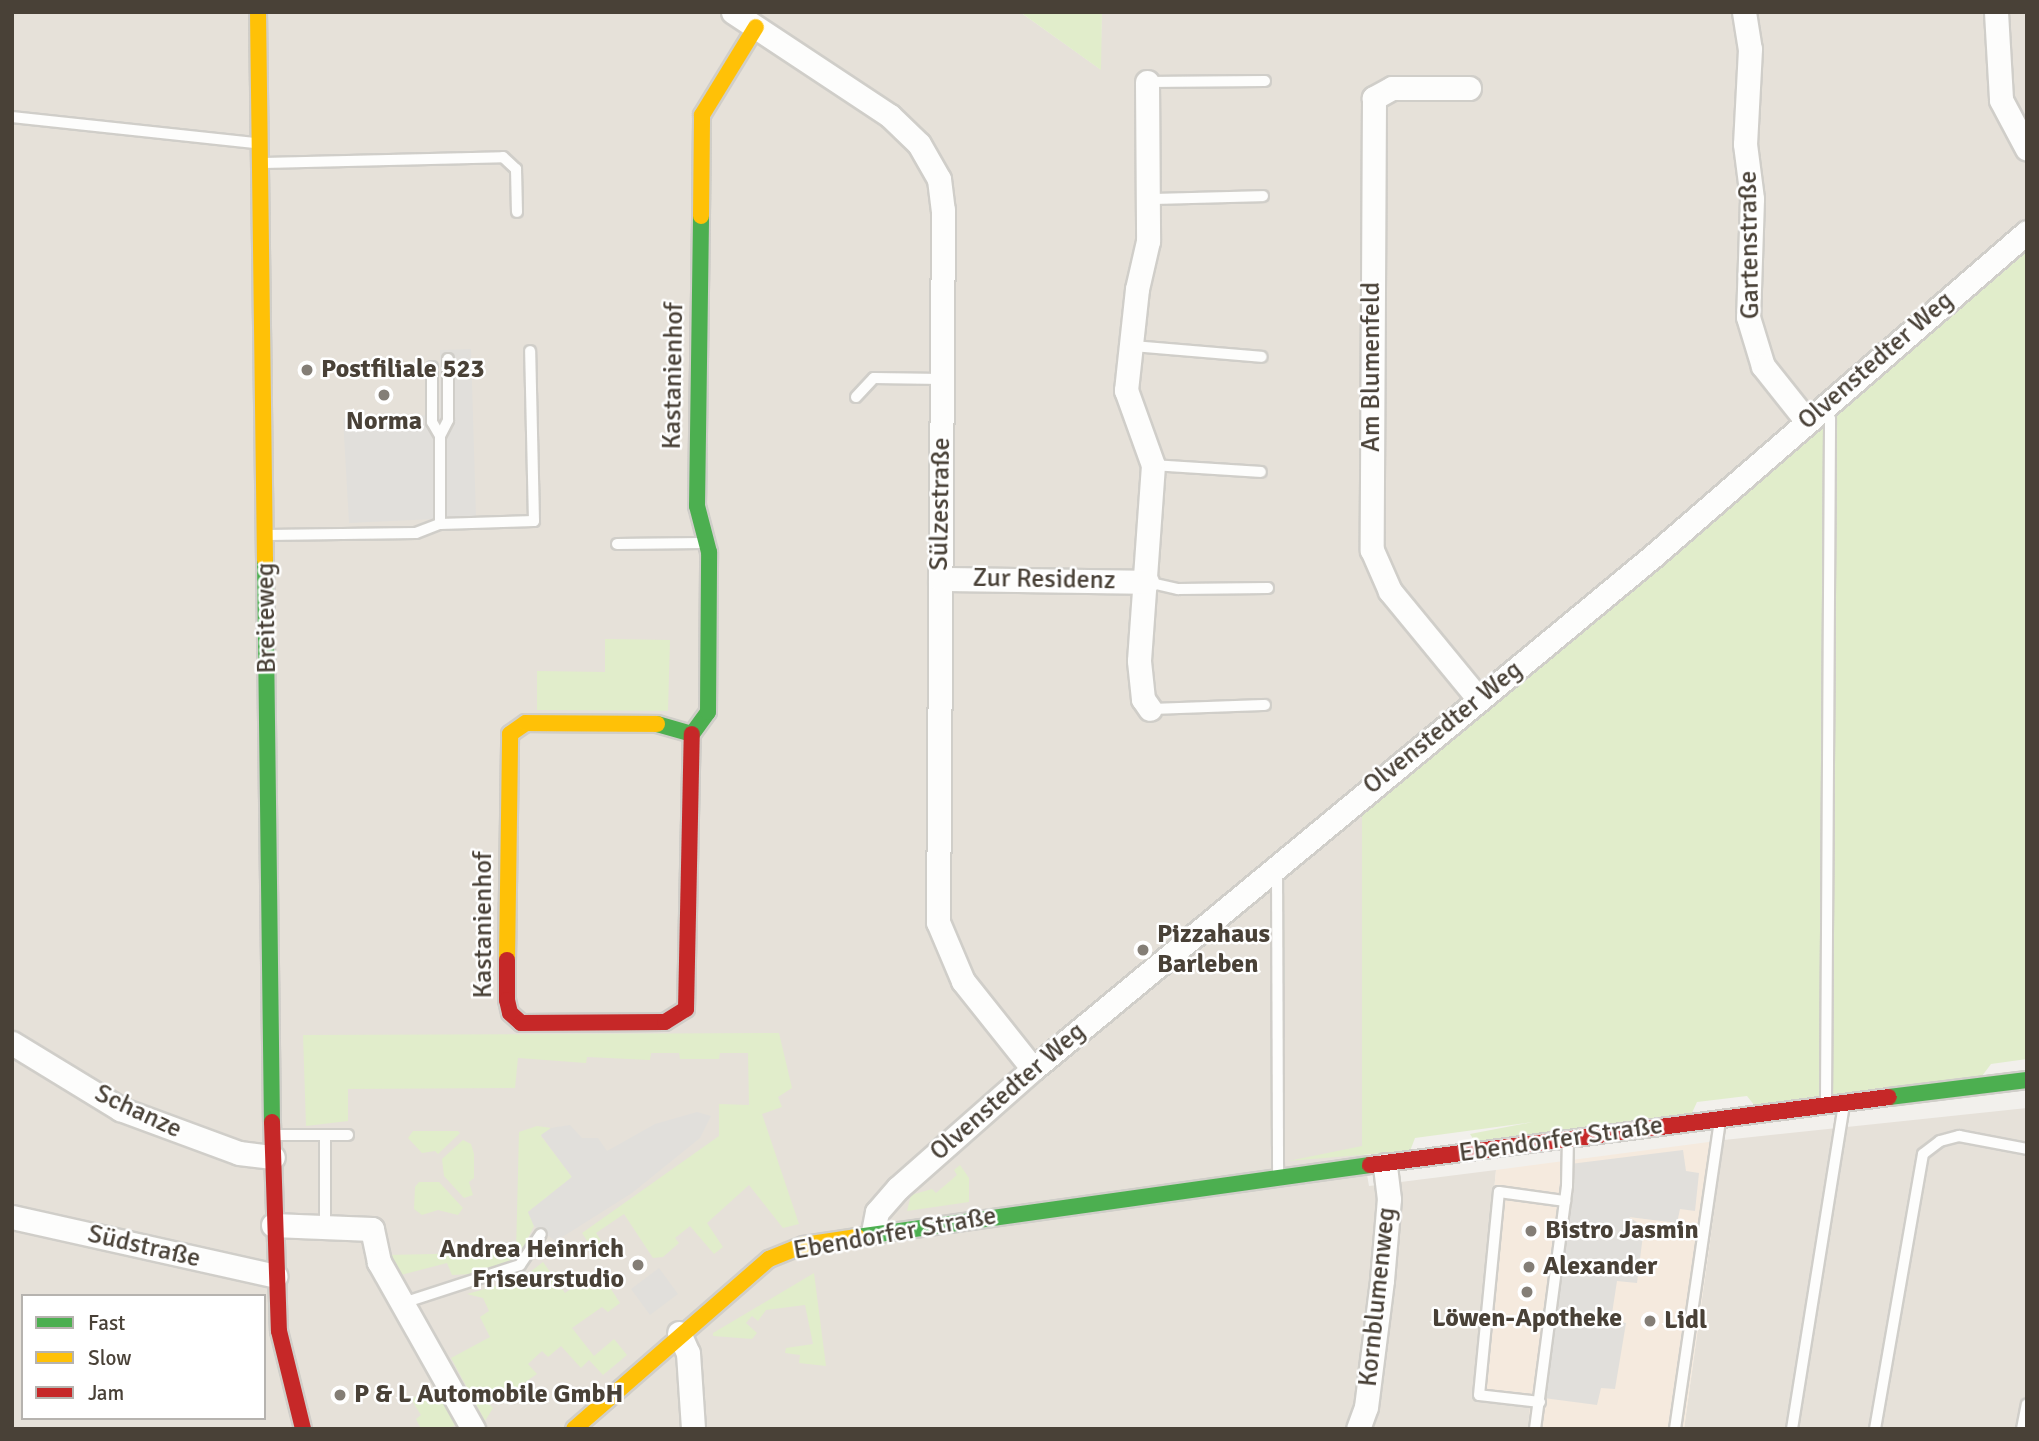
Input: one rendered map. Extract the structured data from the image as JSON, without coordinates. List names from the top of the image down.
{
  "streets": {
    "street": [
      "Gartenstraße",
      "Olvenstedter Weg",
      "Am Blumenfeld",
      "Kastanienhof",
      "Sülzestraße",
      "Zur Residenz",
      "Breiteweg",
      "Schanze",
      "Ebendorfer Straße",
      "Südstraße",
      "Kornblumenweg"
    ]
  },
  "crossings": [
    ["Gartenstraße", "Olvenstedter Weg"],
    ["Olvenstedter Weg", "Am Blumenfeld"],
    ["Olvenstedter Weg", "Sülzestraße"],
    ["Olvenstedter Weg", "Ebendorfer Straße"],
    ["Kastanienhof", "Sülzestraße"],
    ["Sülzestraße", "Zur Residenz"],
    ["Breiteweg", "Schanze"],
    ["Breiteweg", "Südstraße"],
    ["Ebendorfer Straße", "Kornblumenweg"]
  ],
  "places": [
    "Postfiliale 523",
    "Norma",
    "Pizzahaus Barleben",
    "Bistro Jasmin",
    "Andrea Heinrich Friseurstudio",
    "Alexander",
    "Löwen-Apotheke",
    "Lidl",
    "P & L Automobile GmbH"
  ],
  "legend": ["Fast", "Slow", "Jam"]
}
